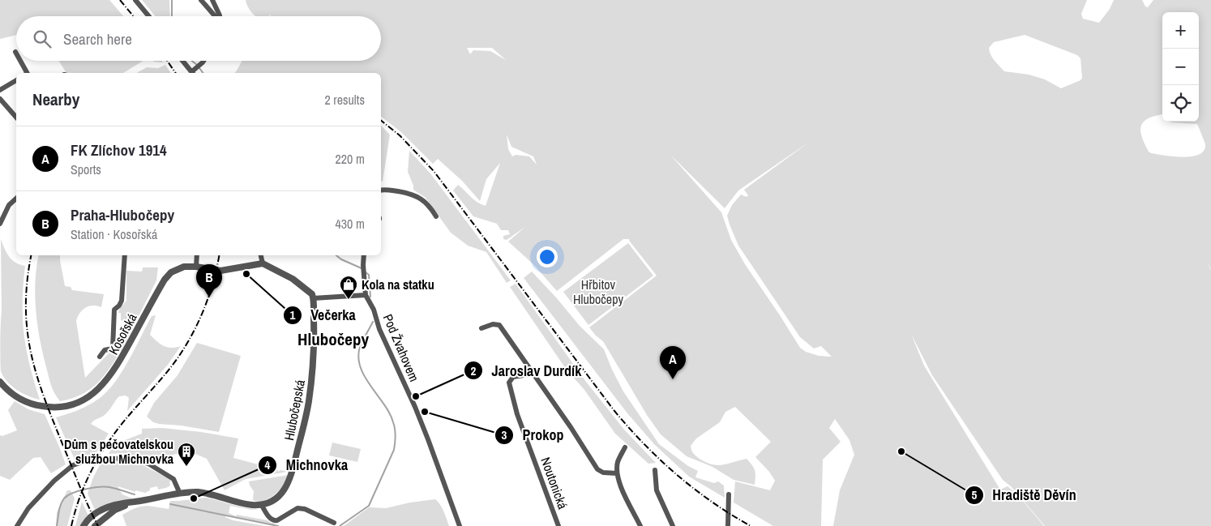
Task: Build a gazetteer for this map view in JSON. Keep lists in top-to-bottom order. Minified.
{"streets":{"street":["Kosořská","Pod Žvahovem","Hlubočepská","Noutonická"]},"districts":["Hlubočepy"],"parks":["Hřbitov Hlubočepy"],"places":{"other":["Večerka","Jaroslav Durdík","Prokop","Hradiště Děvín","Michnovka"],"shop":["Kola na statku"],"building":["Dům s pečovatelskou službou Michnovka"]},"page":{"map_buttons":["+","−"],"search":"Search here","heading":["Nearby","2 results"],"list":[{"mark":"A","name":"FK Zlíchov 1914","note":"Sports","value":"220 m"},{"mark":"B","name":"Praha-Hlubočepy","note":"Station · Kosořská","value":"430 m"}],"pins":["B","A"]}}
